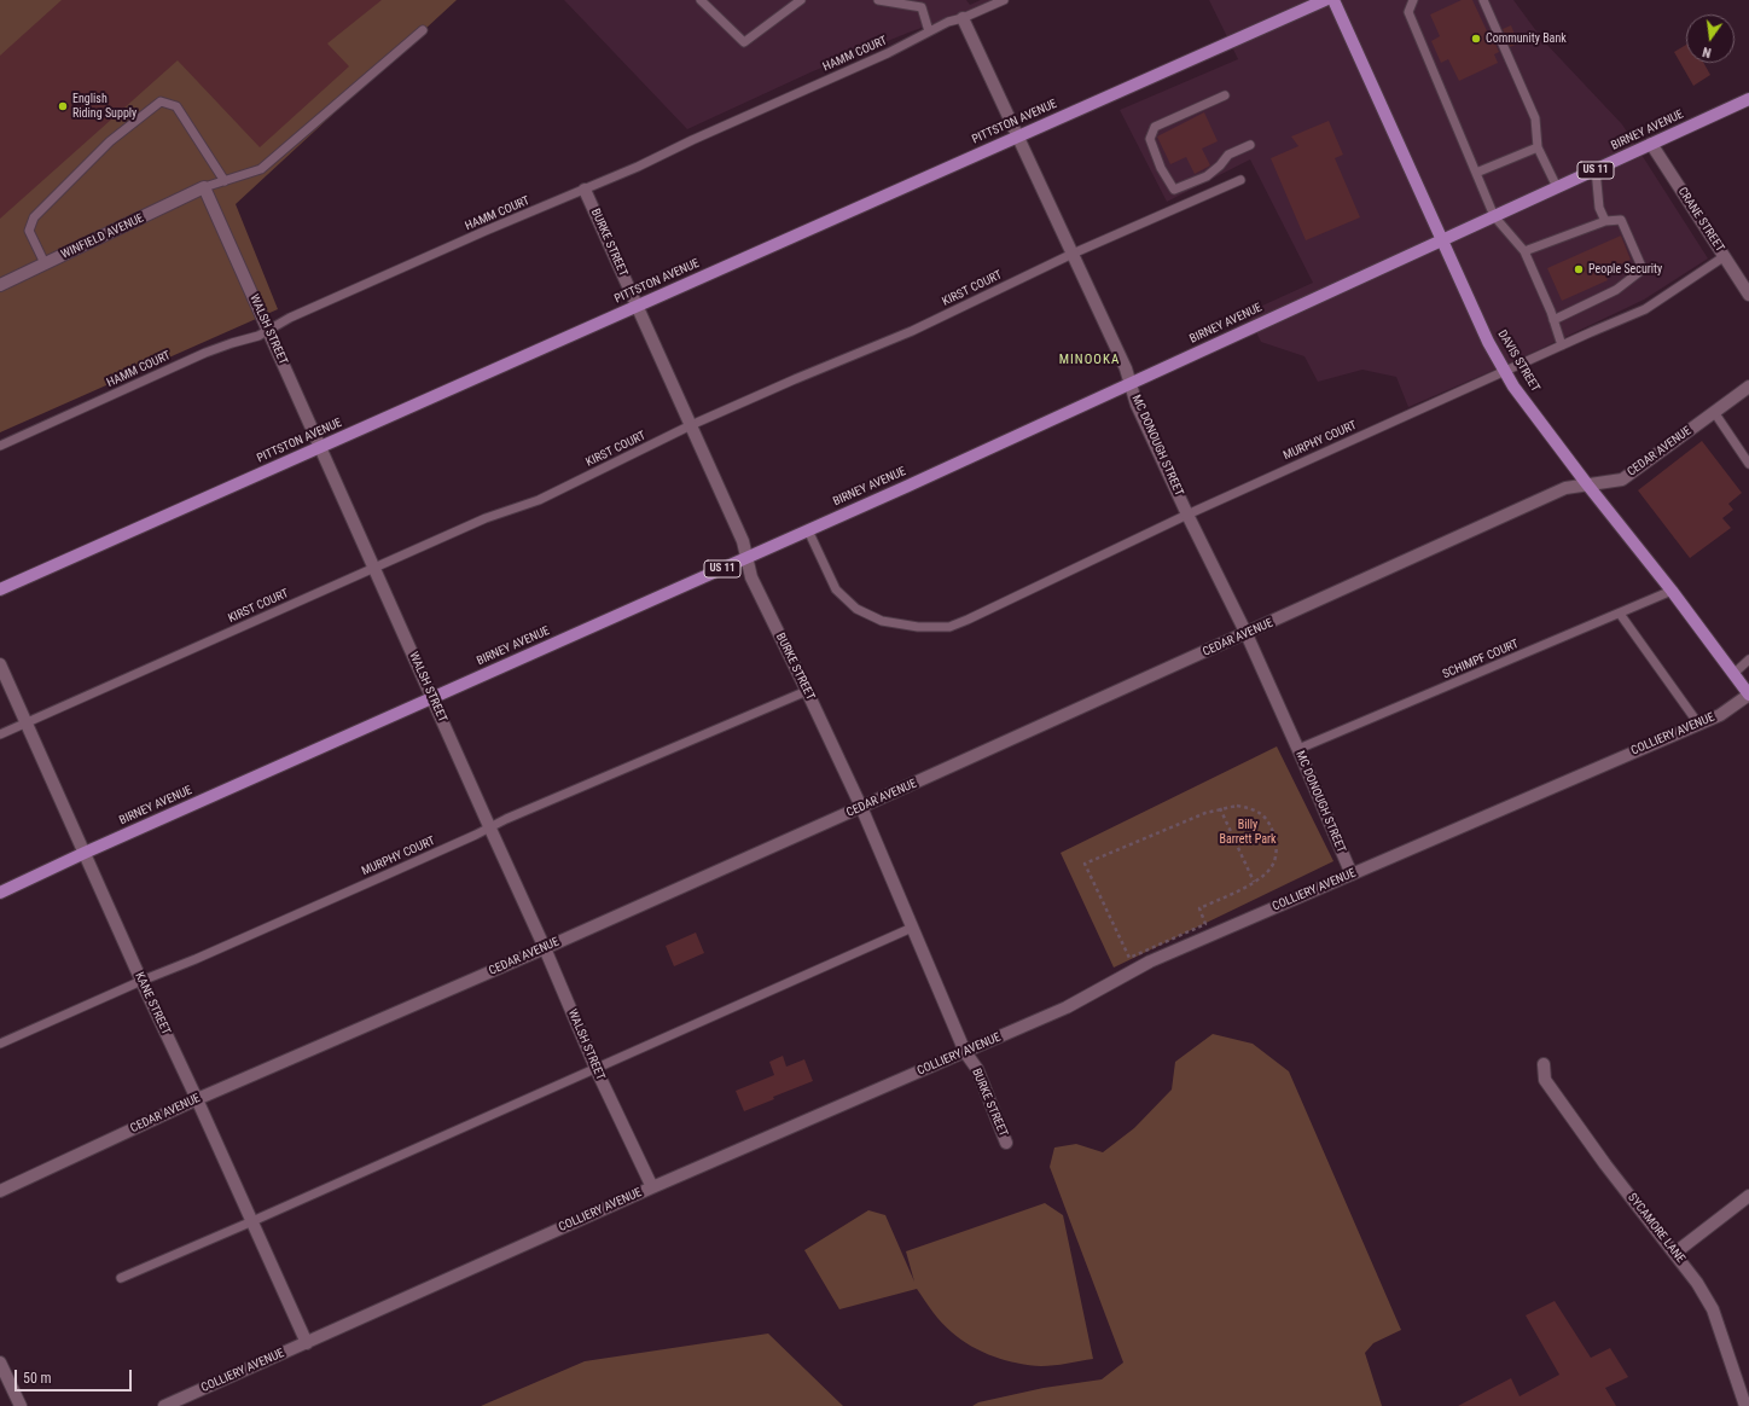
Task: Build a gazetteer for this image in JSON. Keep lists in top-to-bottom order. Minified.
{"streets":{"main road":["PITTSTON AVENUE","BIRNEY AVENUE","US 11","DAVIS STREET"],"street":["CRANE STREET","WINFIELD AVENUE","BURKE STREET","WALSH STREET","MC DONOUGH STREET","CEDAR AVENUE","COLLIERY AVENUE","KANE STREET","SYCAMORE LANE"],"lane":["HAMM COURT","KIRST COURT","MURPHY COURT","SCHIMPF COURT"]},"crossings":[["HAMM COURT","BURKE STREET"],["HAMM COURT","WALSH STREET"],["HAMM COURT","MC DONOUGH STREET"],["PITTSTON AVENUE","BURKE STREET"],["PITTSTON AVENUE","WALSH STREET"],["PITTSTON AVENUE","MC DONOUGH STREET"],["BIRNEY AVENUE","CRANE STREET"],["BIRNEY AVENUE","BURKE STREET"],["BIRNEY AVENUE","WALSH STREET"],["BIRNEY AVENUE","DAVIS STREET"],["BIRNEY AVENUE","MURPHY COURT"],["BIRNEY AVENUE","MC DONOUGH STREET"],["BIRNEY AVENUE","KANE STREET"],["CRANE STREET","MURPHY COURT"],["WINFIELD AVENUE","WALSH STREET"],["BURKE STREET","KIRST COURT"],["BURKE STREET","MURPHY COURT"],["BURKE STREET","CEDAR AVENUE"],["BURKE STREET","COLLIERY AVENUE"],["KIRST COURT","WALSH STREET"],["KIRST COURT","MC DONOUGH STREET"],["KIRST COURT","KANE STREET"],["WALSH STREET","MURPHY COURT"],["WALSH STREET","CEDAR AVENUE"],["WALSH STREET","COLLIERY AVENUE"],["DAVIS STREET","MURPHY COURT"],["DAVIS STREET","CEDAR AVENUE"],["DAVIS STREET","SCHIMPF COURT"],["DAVIS STREET","COLLIERY AVENUE"],["MURPHY COURT","MC DONOUGH STREET"],["MURPHY COURT","KANE STREET"],["MC DONOUGH STREET","CEDAR AVENUE"],["MC DONOUGH STREET","SCHIMPF COURT"],["MC DONOUGH STREET","COLLIERY AVENUE"],["CEDAR AVENUE","KANE STREET"],["COLLIERY AVENUE","KANE STREET"]],"districts":["MINOOKA"],"parks":["Billy Barrett Park"],"places":["Community Bank","English Riding Supply","People Security"],"scale_bar":"50 m","north":"bottom"}
